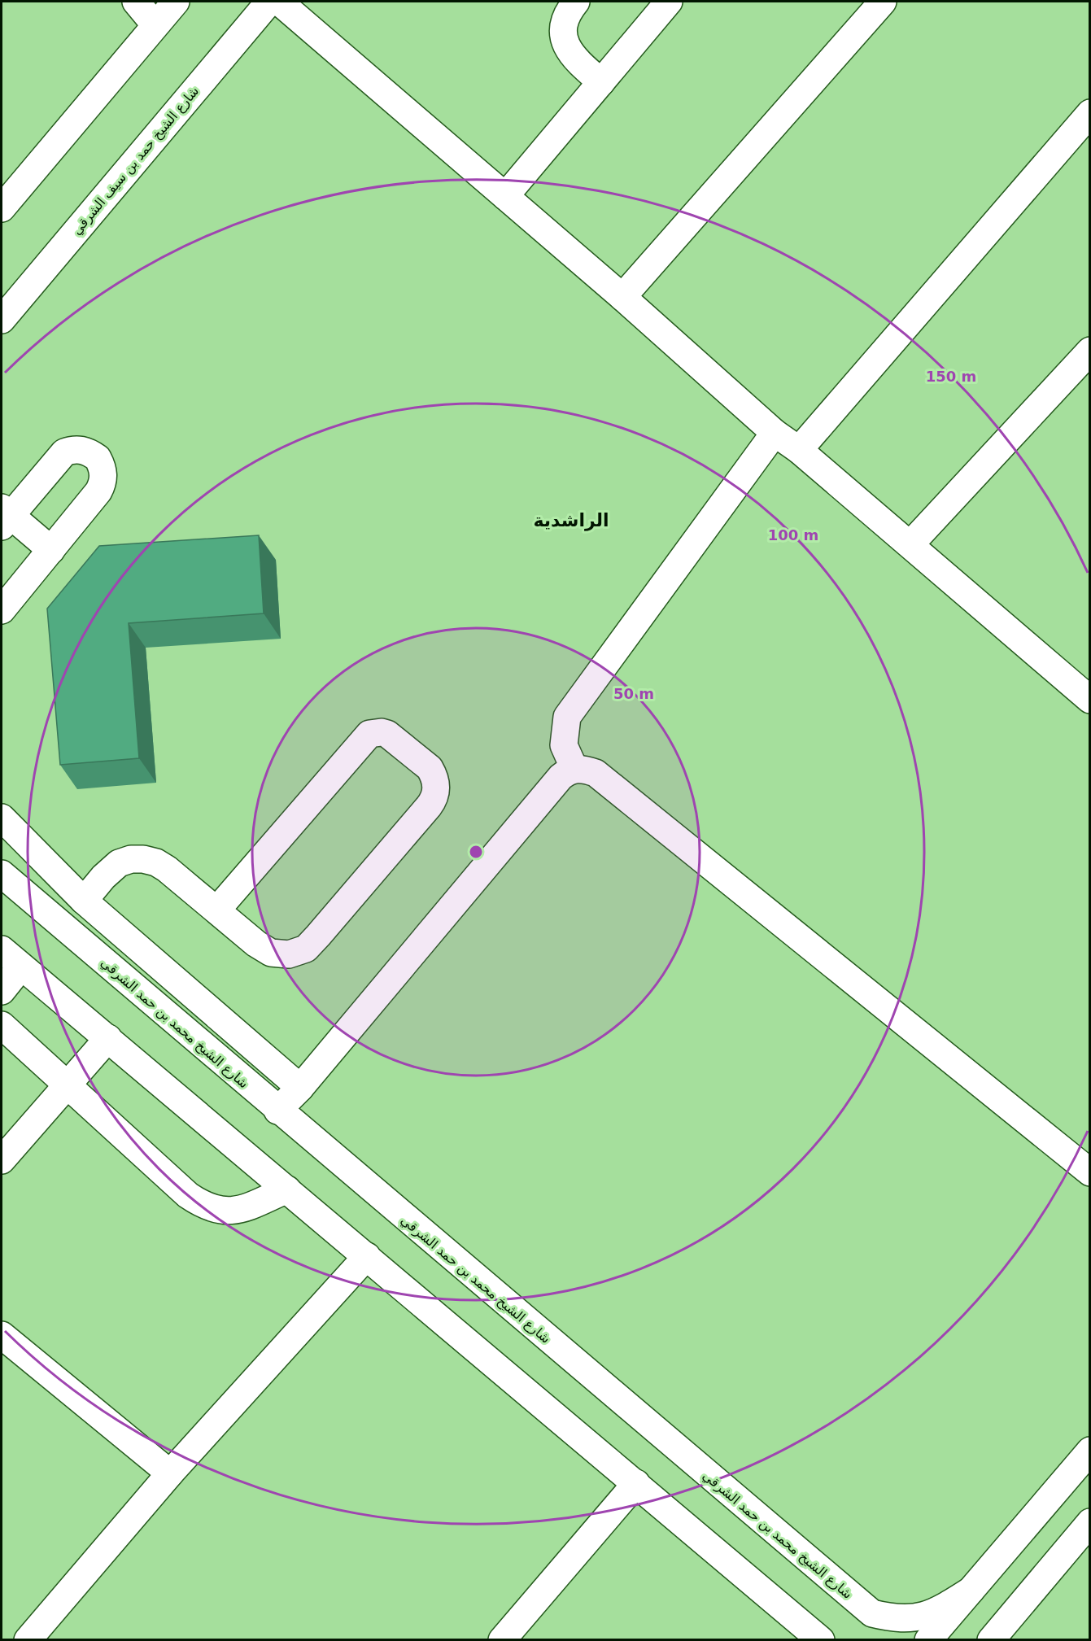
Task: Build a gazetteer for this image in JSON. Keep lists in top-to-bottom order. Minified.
{"streets":{"street":["شارع الشيخ حمد بن سيف الشرقي","شارع الشيخ محمد بن حمد الشرقي"]},"districts":["الراشدية"],"rings":["150 m","100 m","50 m"]}
